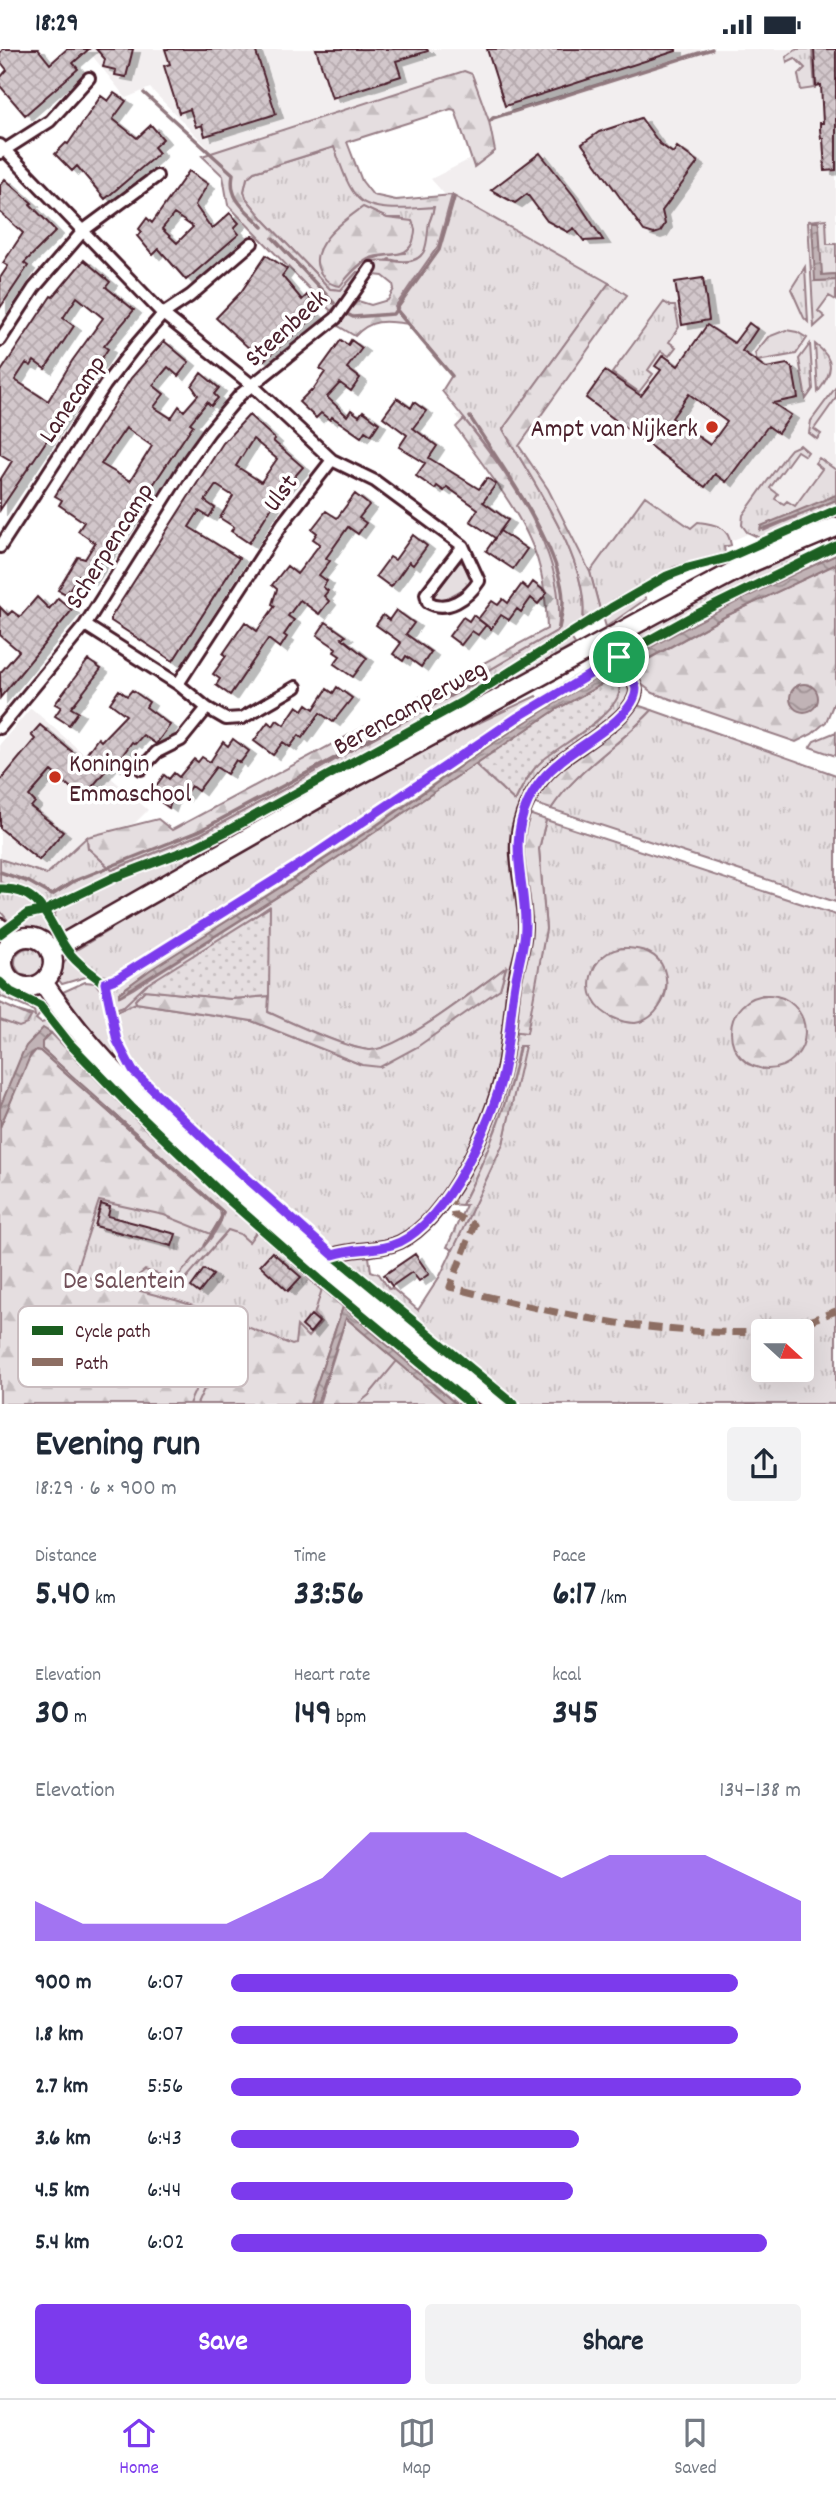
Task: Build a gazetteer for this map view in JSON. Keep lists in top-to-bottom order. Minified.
{"streets":{"main road":["Berencamperweg"],"street":["Steenbeek","Lanecamp","Ulst","Scherpencamp"]},"crossings":[["Steenbeek","Lanecamp"],["Steenbeek","Ulst"],["Steenbeek","Scherpencamp"]],"parks":["De Salentein"],"places":["Ampt van Nijkerk","Koningin Emmaschool"],"legend":["Cycle path","Path"],"north":"right","page":{"status":"18:29","heading":["Evening run","18:29 · 6 × 900 m"],"stats":[["Distance","5.40 km"],["Time","33:56"],["Pace","6:17 /km"],["Elevation","30 m"],["Heart rate","149 bpm"],["kcal","345"]],"chart":["Elevation","134–138 m"],"list":[{"name":"900 m","note":"6:07"},{"name":"1.8 km","note":"6:07"},{"name":"2.7 km","note":"5:56"},{"name":"3.6 km","note":"6:43"},{"name":"4.5 km","note":"6:44"},{"name":"5.4 km","note":"6:02"}],"buttons":["Save","Share"],"tabs":["Home","Map","Saved"]}}
